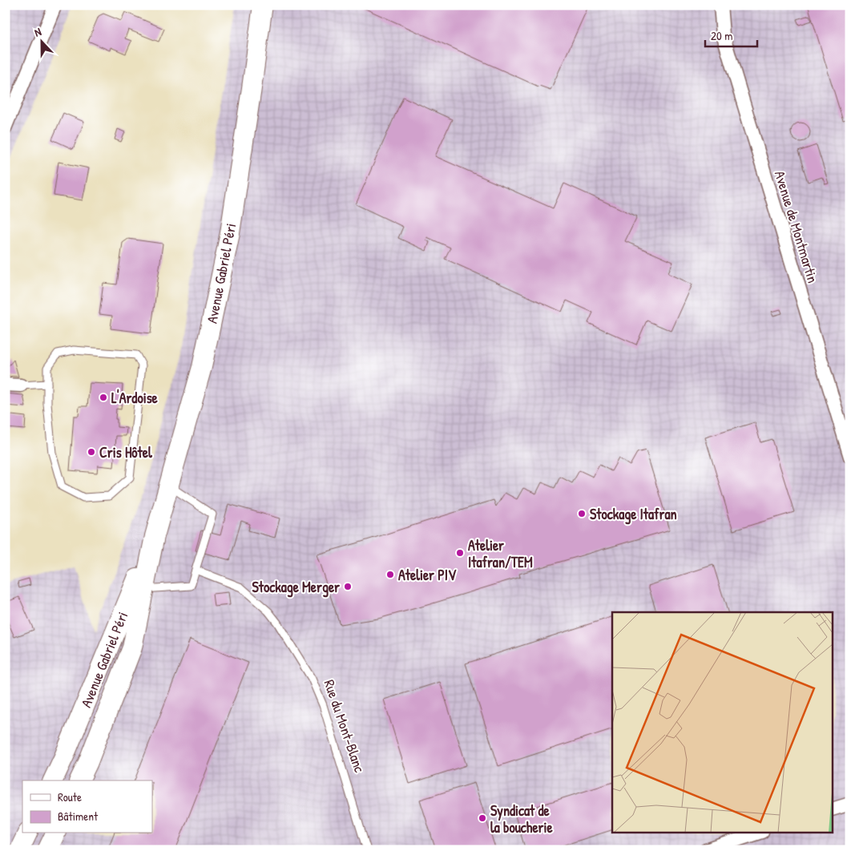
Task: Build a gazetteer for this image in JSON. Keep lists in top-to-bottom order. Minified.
{"streets":{"main road":["Avenue Gabriel Péri"],"street":["Avenue de Montmartin"],"lane":["Rue du Mont-Blanc"]},"places":["L'Ardoise","Cris Hôtel","Stockage Itafran","Atelier Itafran/TEM","Atelier PIV","Stockage Merger","Syndicat de la boucherie"],"legend":["Route","Bâtiment"],"scale_bar":"20 m","north":"top"}
